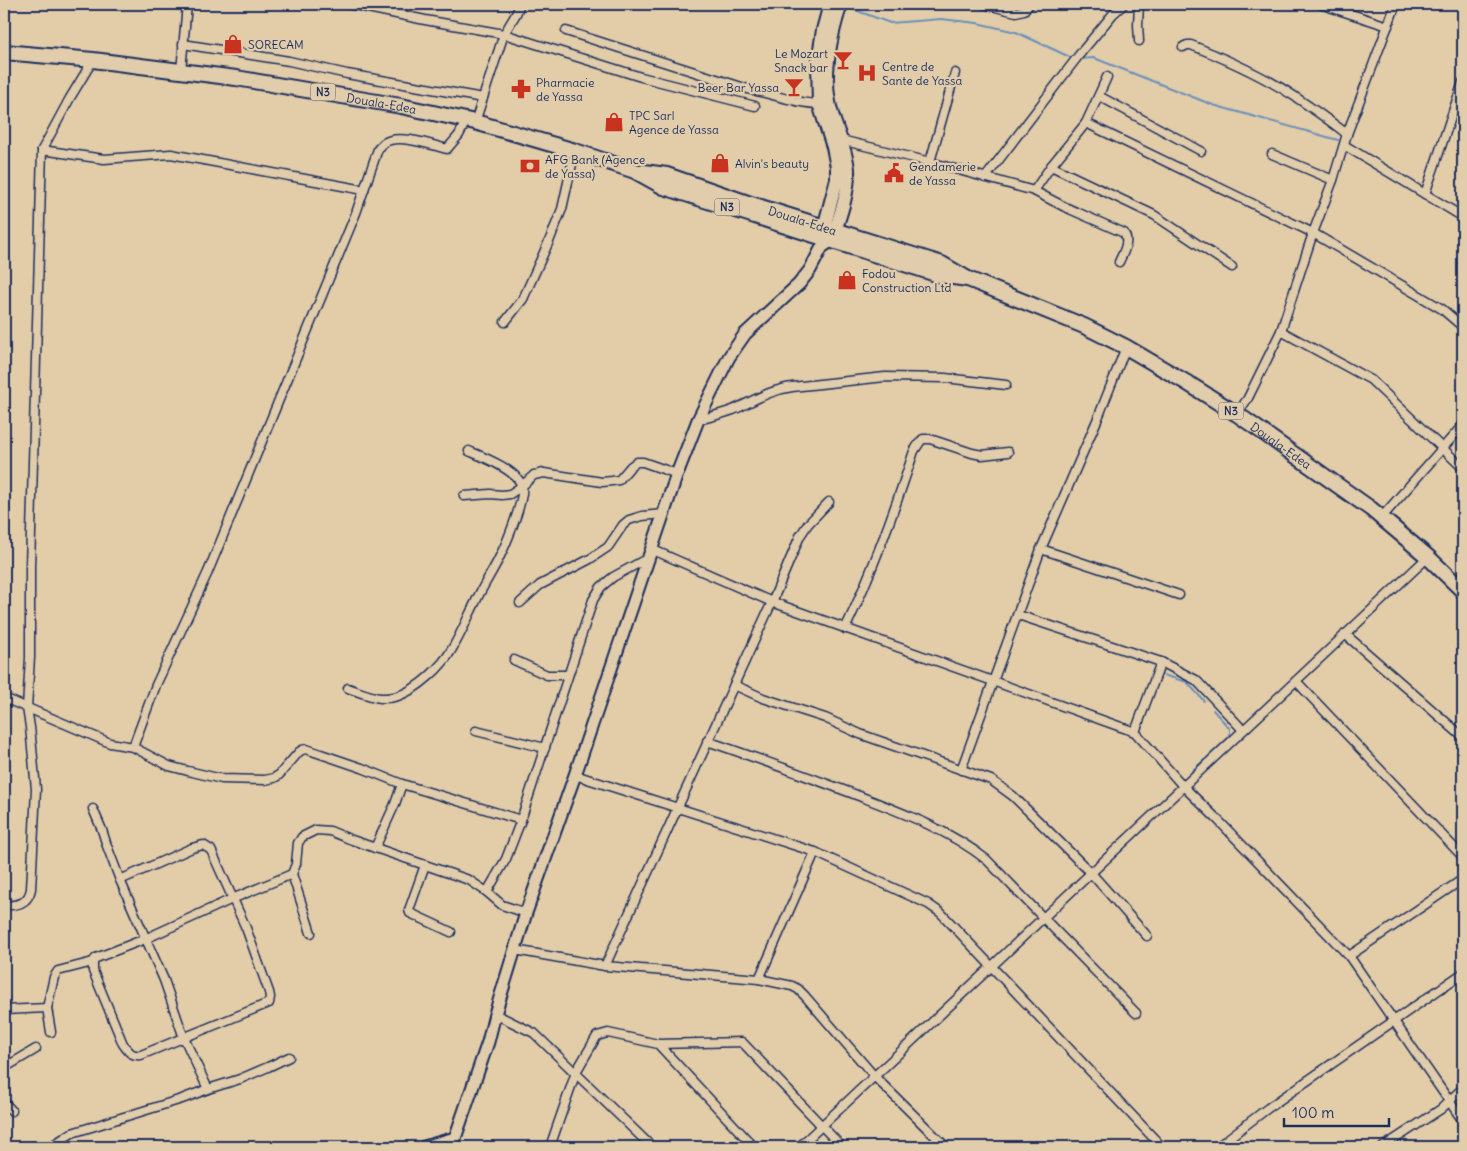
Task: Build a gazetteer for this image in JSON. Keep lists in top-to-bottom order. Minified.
{"streets":{"highway":["N3","Douala-Edea"]},"places":{"shop":["SORECAM","TPC Sarl Agence de Yassa","Alvin's beauty","Fodou Construction Ltd"],"bar":["Le Mozart Snack bar","Beer Bar Yassa"],"hospital":["Centre de Sante de Yassa"],"pharmacy":["Pharmacie de Yassa"],"bank":["AFG Bank (Agence de Yassa)"],"public building":["Gendamerie de Yassa"]},"scale_bar":"100 m"}
